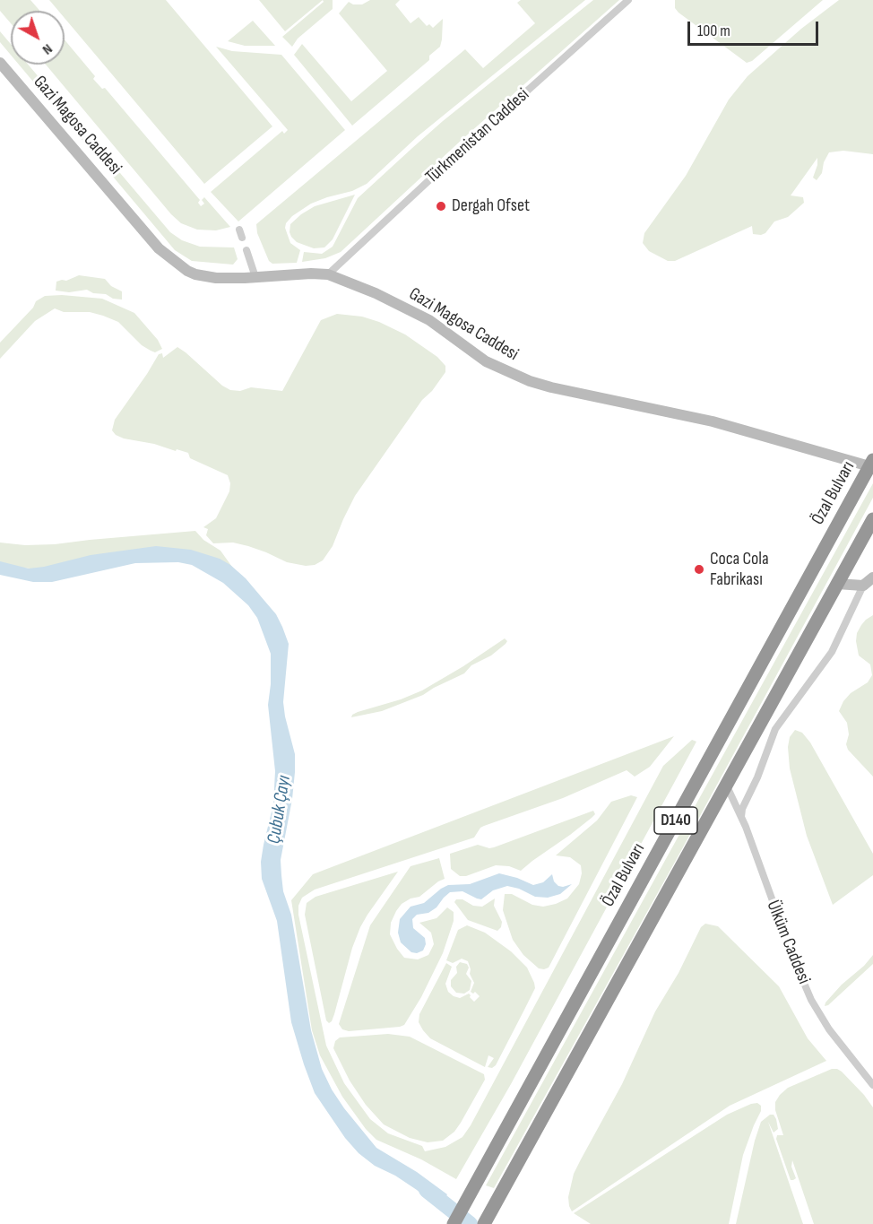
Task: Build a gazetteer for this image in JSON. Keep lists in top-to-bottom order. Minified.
{"streets":{"highway":["Özal Bulvarı","D140"],"street":["Gazi Magosa Caddesi","Türkmenistan Caddesi","Ülküm Caddesi"]},"crossings":[["Gazi Magosa Caddesi","Türkmenistan Caddesi"],["Gazi Magosa Caddesi","Özal Bulvarı"],["D140","Ülküm Caddesi"]],"water":["Çubuk Çayı"],"places":["Dergah Ofset","Coca Cola Fabrikası"],"scale_bar":"100 m","north":"bottom right"}
